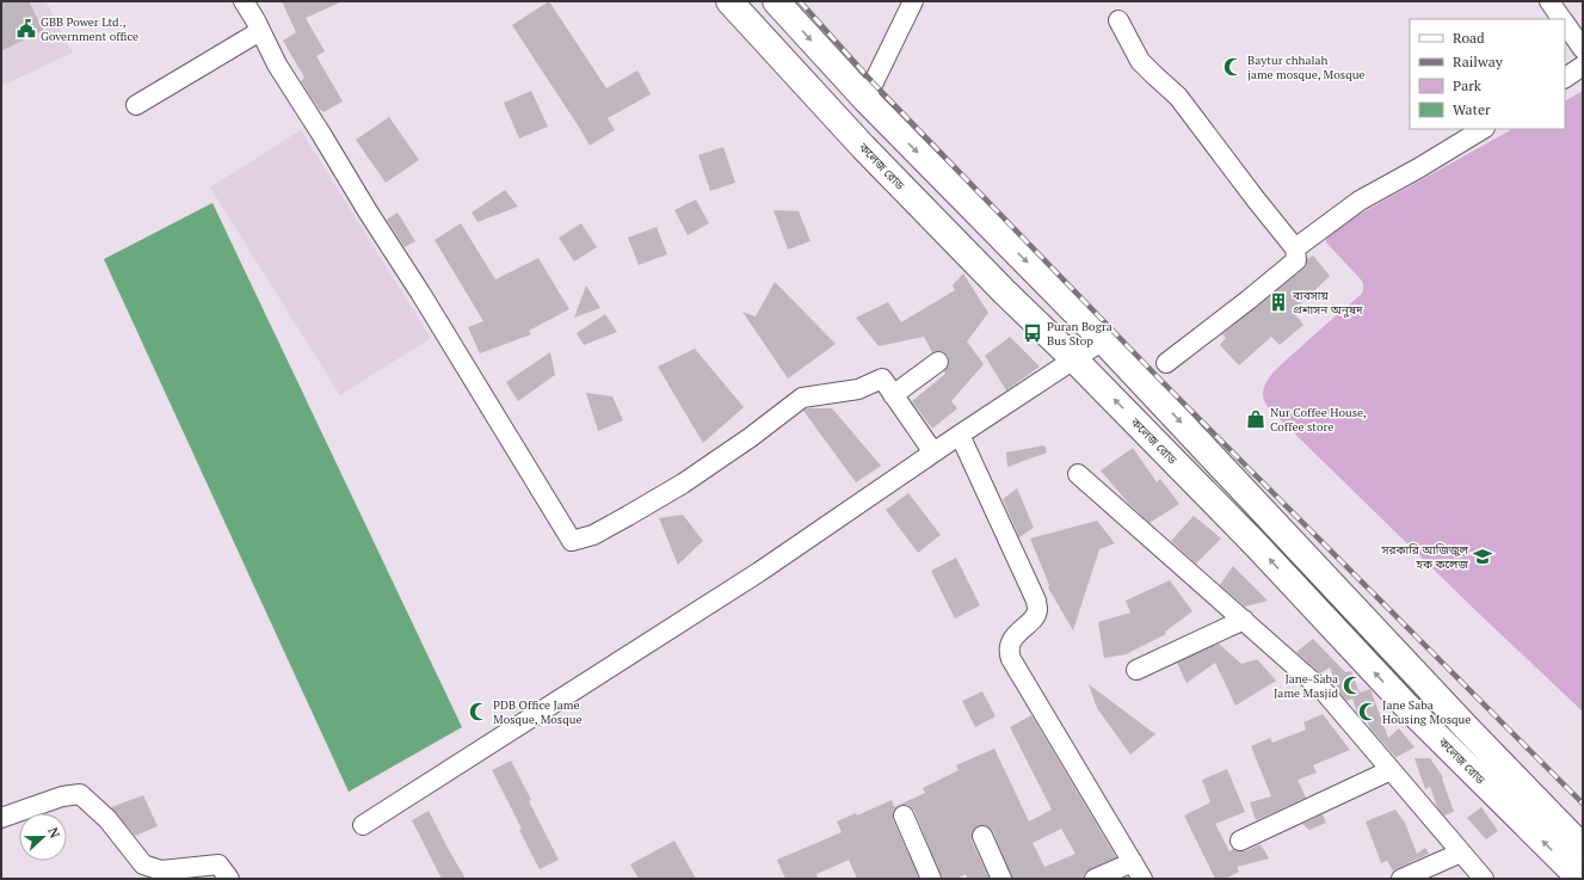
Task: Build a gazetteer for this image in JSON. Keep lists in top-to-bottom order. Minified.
{"streets":{"highway":["কলেজ রোড"]},"places":{"public building":["GBB Power Ltd., Government office"],"mosque":["Baytur chhalah jame mosque, Mosque","Jane-Saba Jame Masjid","PDB Office Jame Mosque, Mosque","Jane Saba Housing Mosque"],"building":["ব্যবসায় প্রশাসন অনুষদ"],"bus stop":["Puran Bogra Bus Stop"],"shop":["Nur Coffee House, Coffee store"],"school or university":["সরকারি আজিজুল হক কলেজ"]},"legend":["Road","Railway","Park","Water"],"north":"right"}
